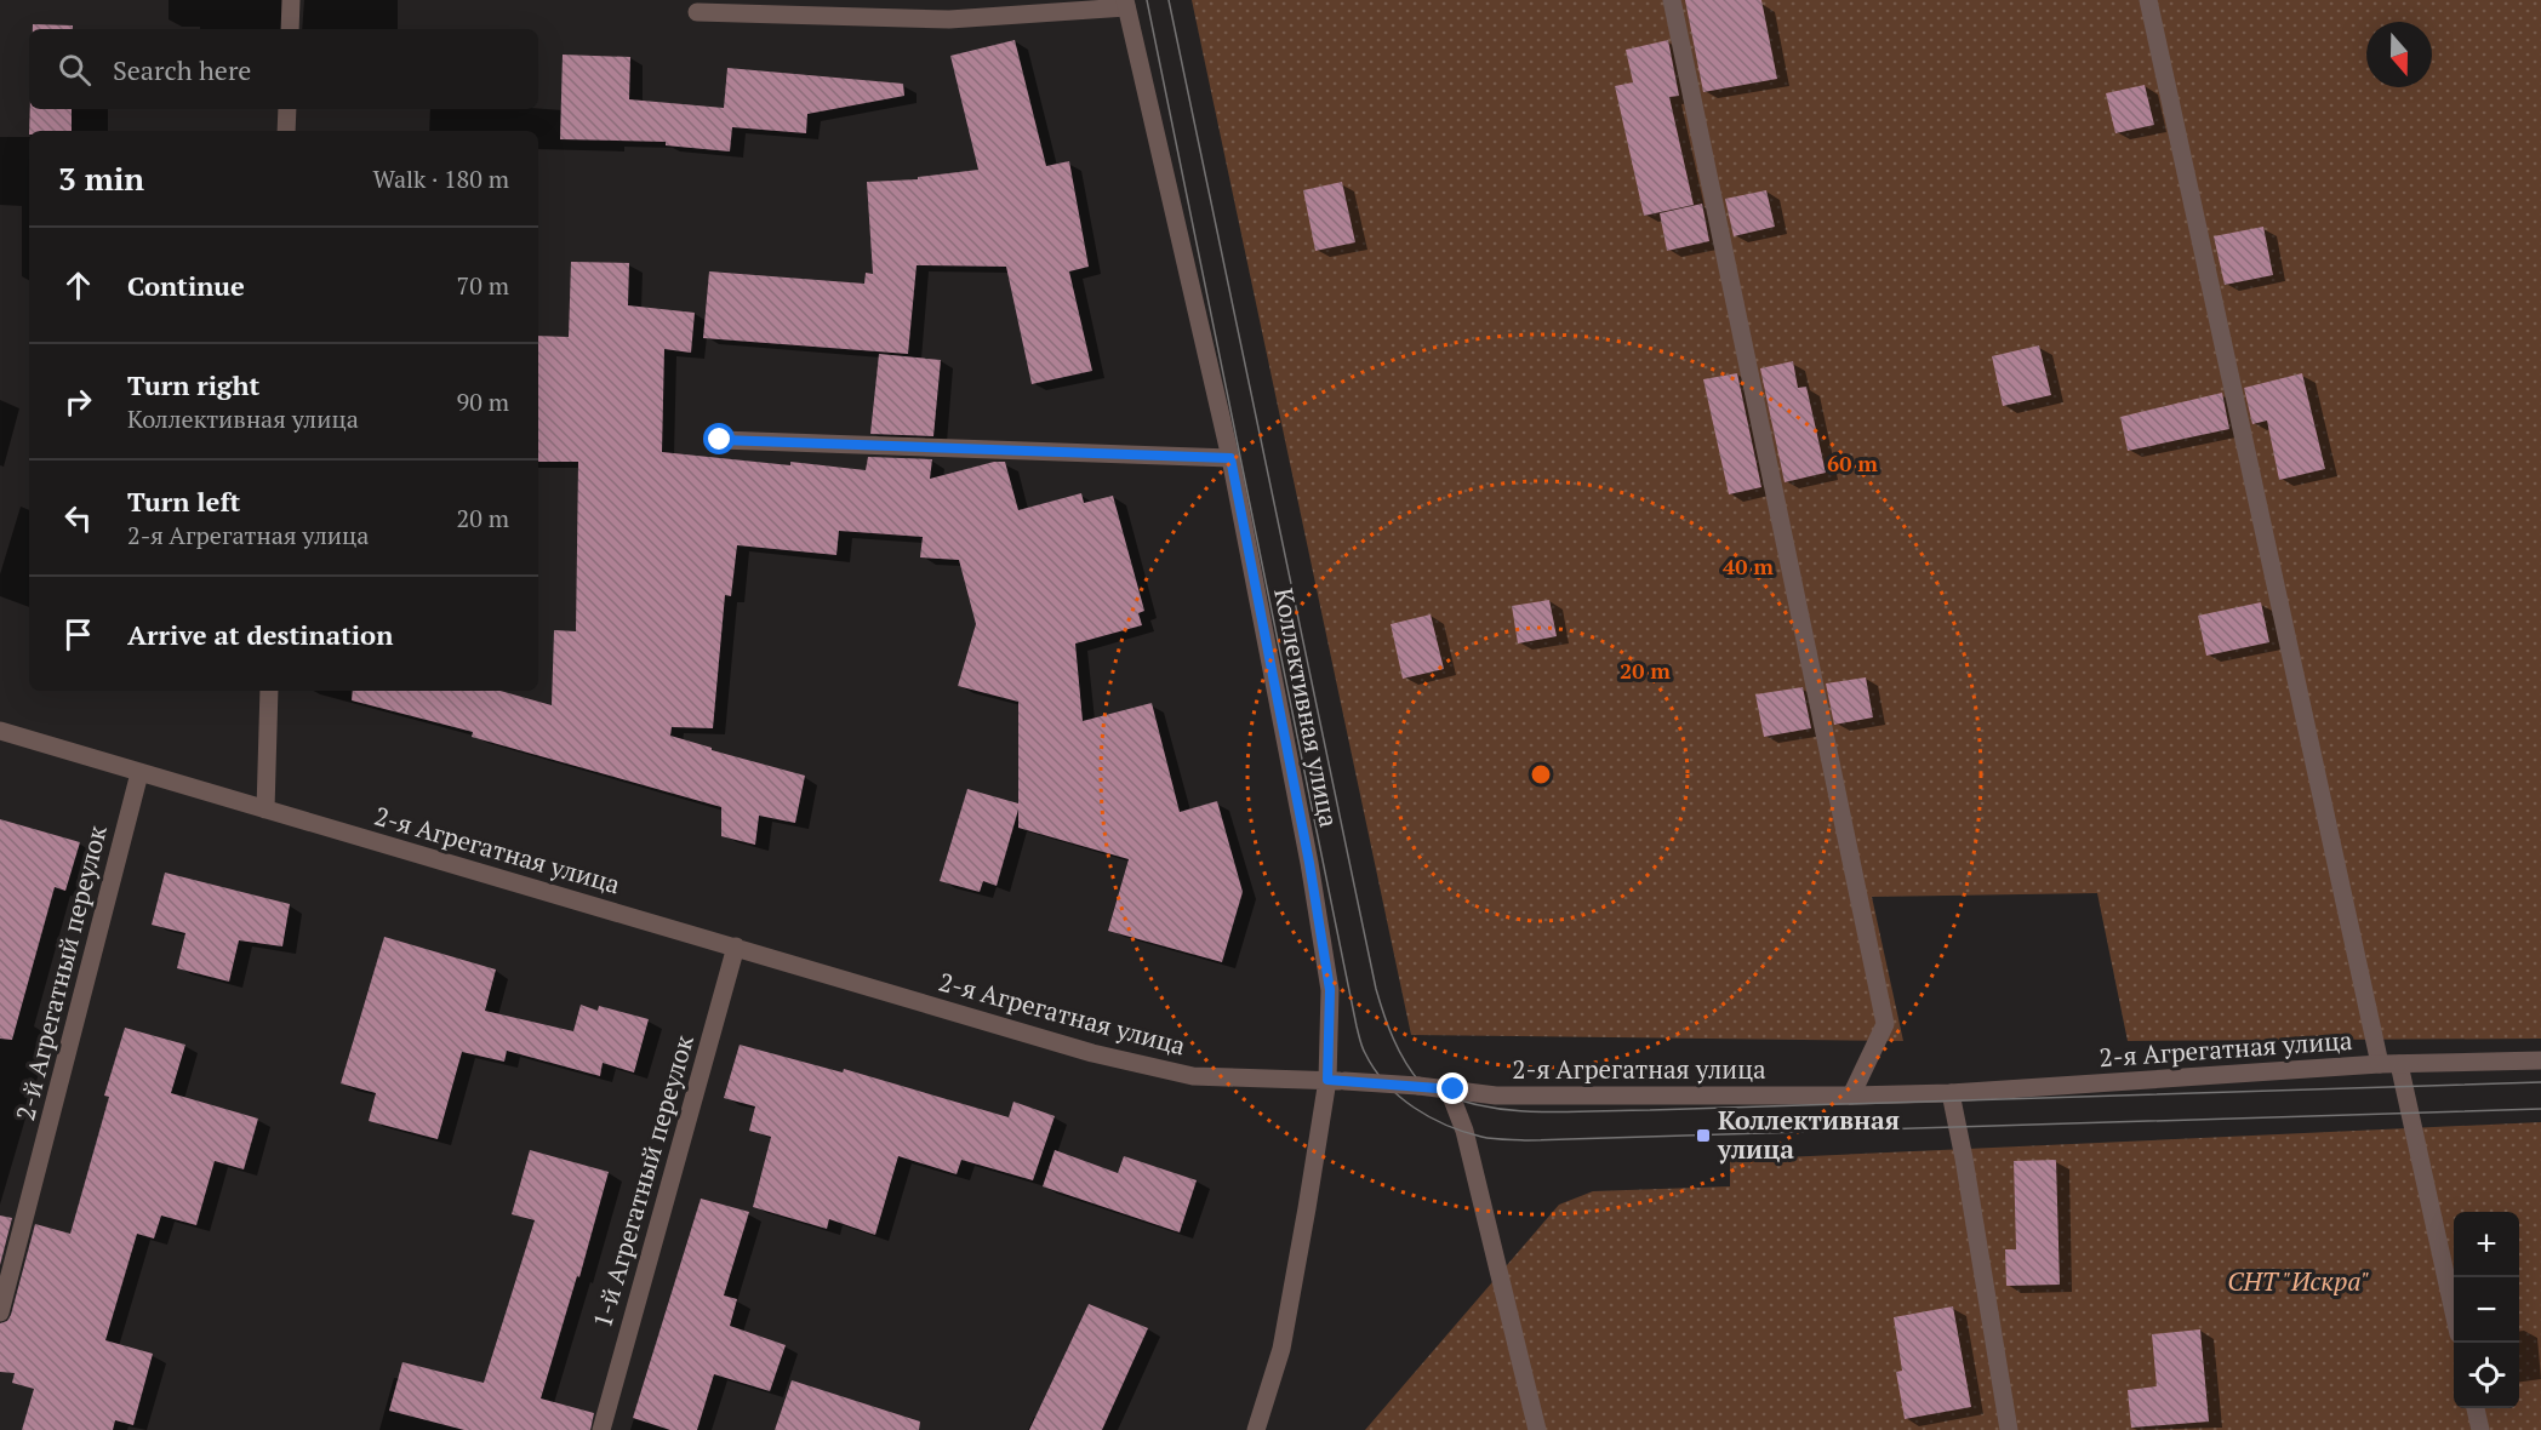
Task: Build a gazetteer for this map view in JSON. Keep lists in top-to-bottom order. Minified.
{"streets":{"street":["Коллективная улица","2-я Агрегатная улица","2-й Агрегатный переулок","1-й Агрегатный переулок"]},"crossings":[["Коллективная улица","2-я Агрегатная улица"],["2-я Агрегатная улица","2-й Агрегатный переулок"],["2-я Агрегатная улица","1-й Агрегатный переулок"]],"parks":["СНТ \"Искра\""],"places":{"transit":["Коллективная улица"]},"north":"bottom","page":{"search":"Search here","heading":["3 min","Walk · 180 m"],"list":[["Continue","70 m"],["Turn right","Коллективная улица","90 m"],["Turn left","2-я Агрегатная улица","20 m"],"Arrive at destination"],"map_buttons":["+","−"]},"rings":["60 m","40 m","20 m"]}
